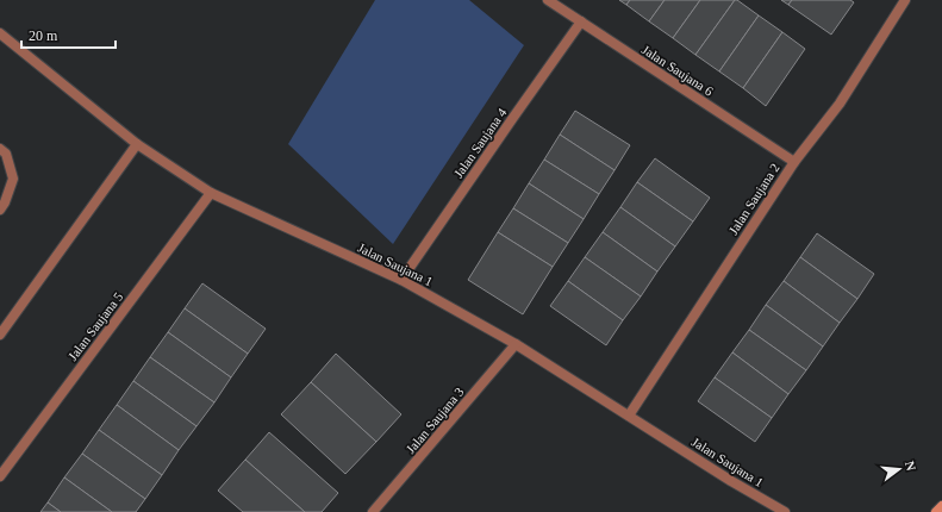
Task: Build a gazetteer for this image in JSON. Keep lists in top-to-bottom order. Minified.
{"streets":{"street":["Jalan Saujana 6","Jalan Saujana 4","Jalan Saujana 2","Jalan Saujana 1","Jalan Saujana 5","Jalan Saujana 3"]},"crossings":[["Jalan Saujana 6","Jalan Saujana 4"],["Jalan Saujana 6","Jalan Saujana 2"],["Jalan Saujana 4","Jalan Saujana 1"],["Jalan Saujana 2","Jalan Saujana 1"],["Jalan Saujana 1","Jalan Saujana 5"],["Jalan Saujana 1","Jalan Saujana 3"]],"scale_bar":"20 m","north":"right"}
